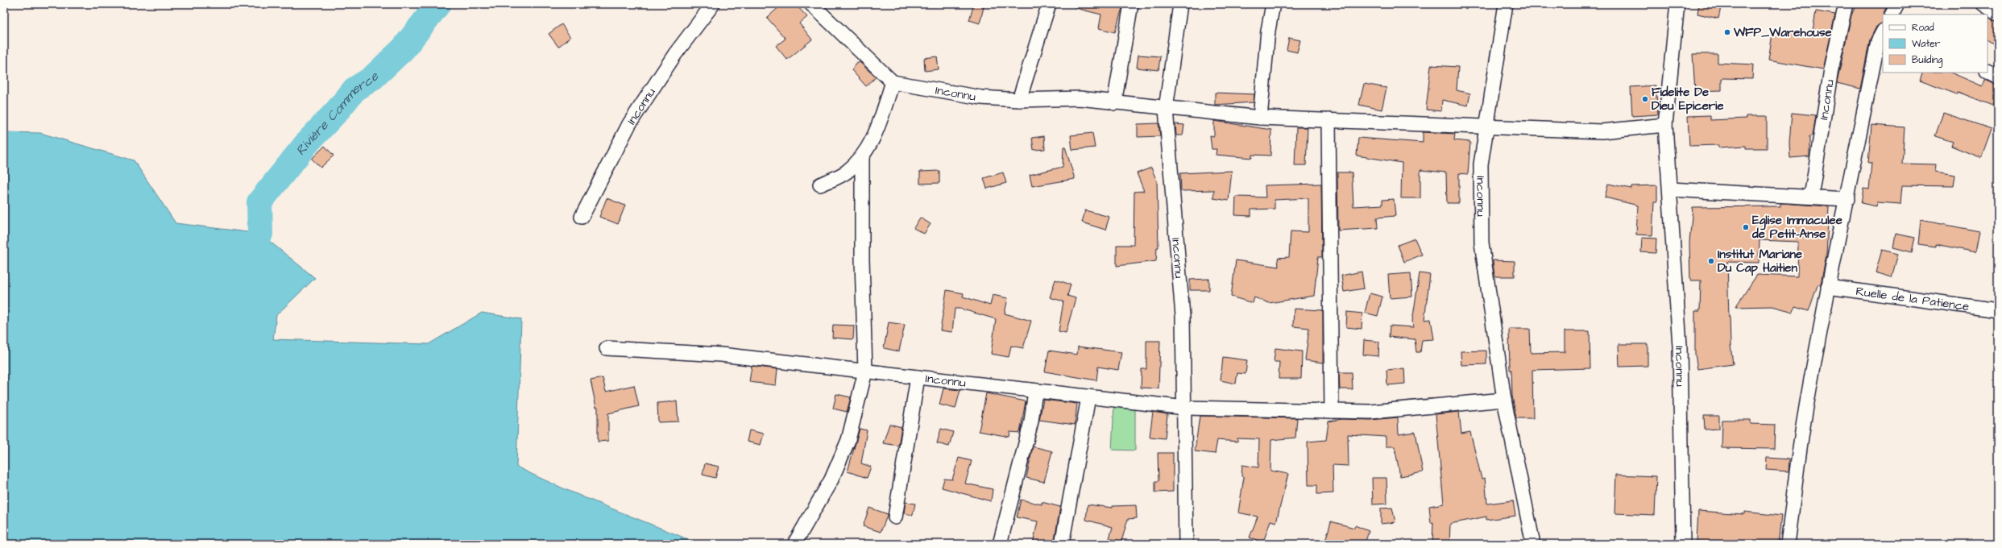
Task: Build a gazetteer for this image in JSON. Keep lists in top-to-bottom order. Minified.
{"streets":{"street":["Inconnu","Ruelle de la Patience"]},"water":["Rivière Commerce"],"places":["WFP_Warehouse","Fidelite De Dieu Epicerie","Eglise Immaculee de Petit-Anse","Institut Mariane Du Cap Haitien"],"legend":["Road","Water","Building"]}
